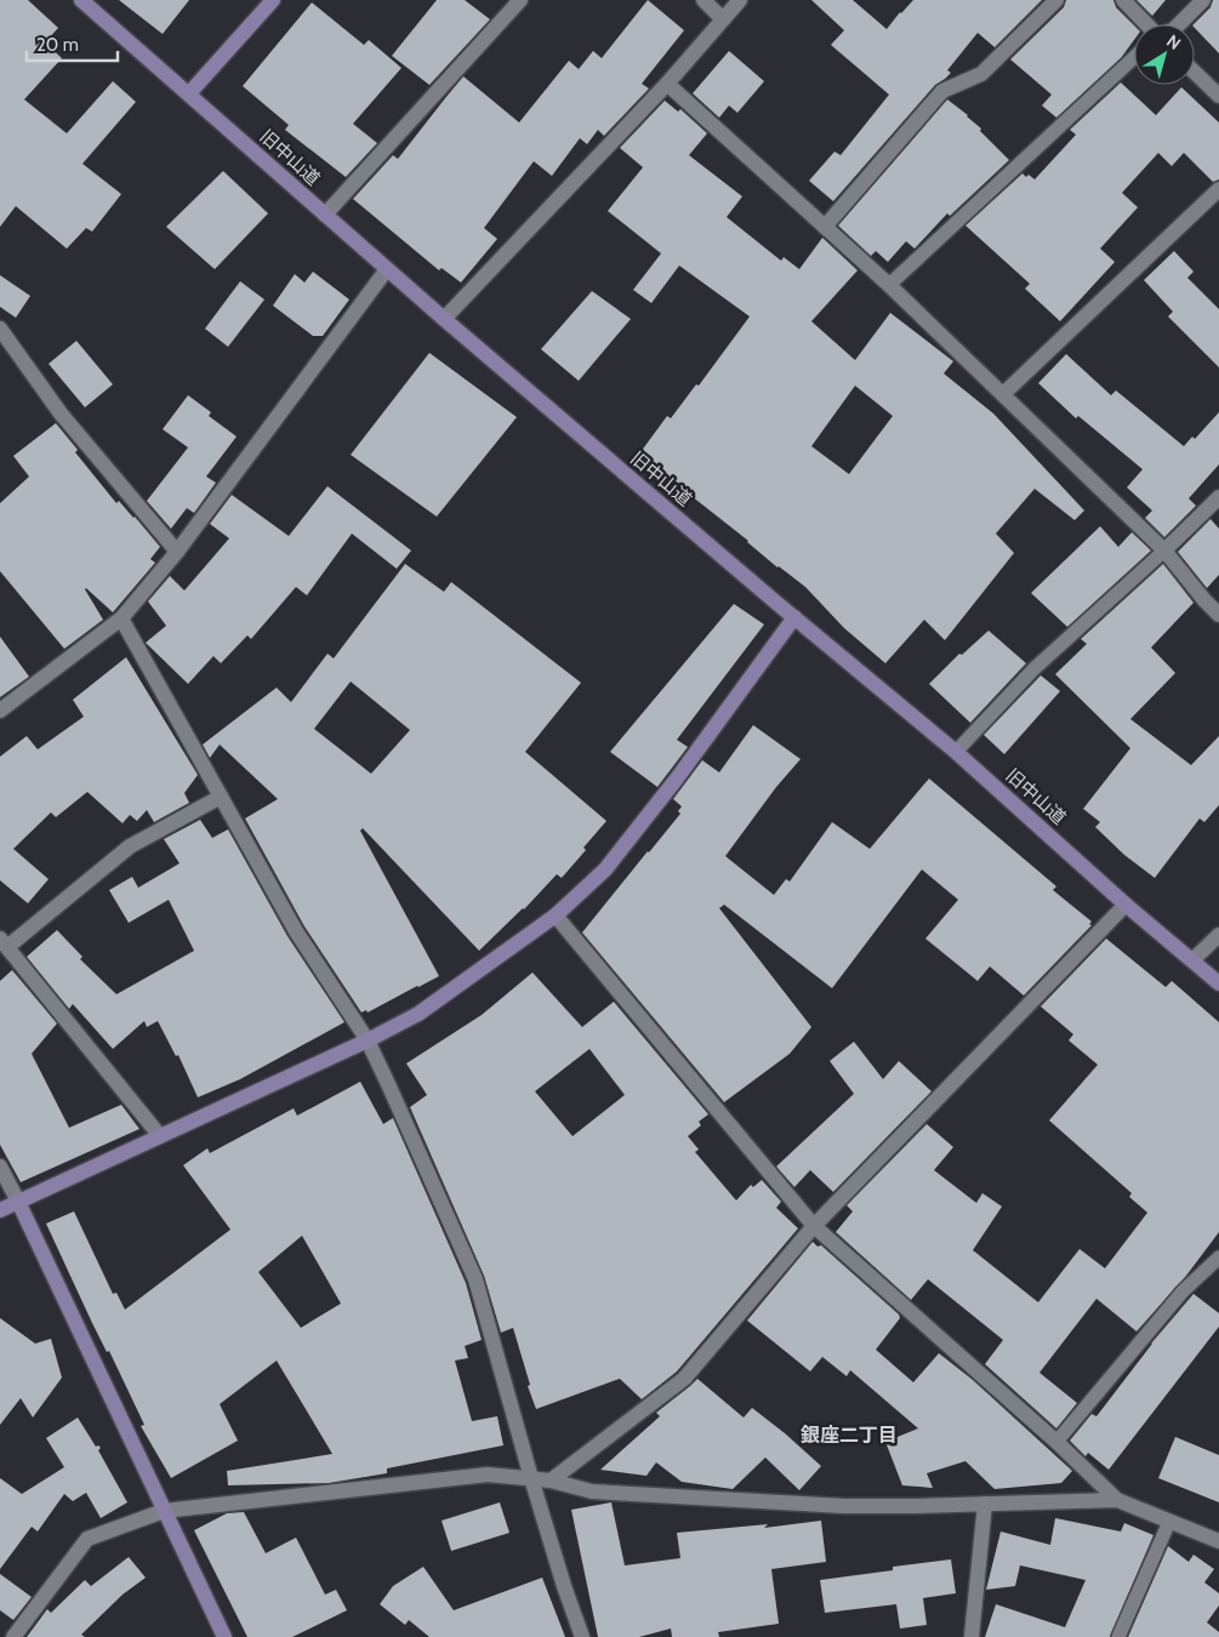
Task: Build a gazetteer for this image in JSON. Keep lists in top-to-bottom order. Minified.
{"streets":{"street":["旧中山道"]},"districts":["銀座二丁目"],"scale_bar":"20 m","north":"top right"}
